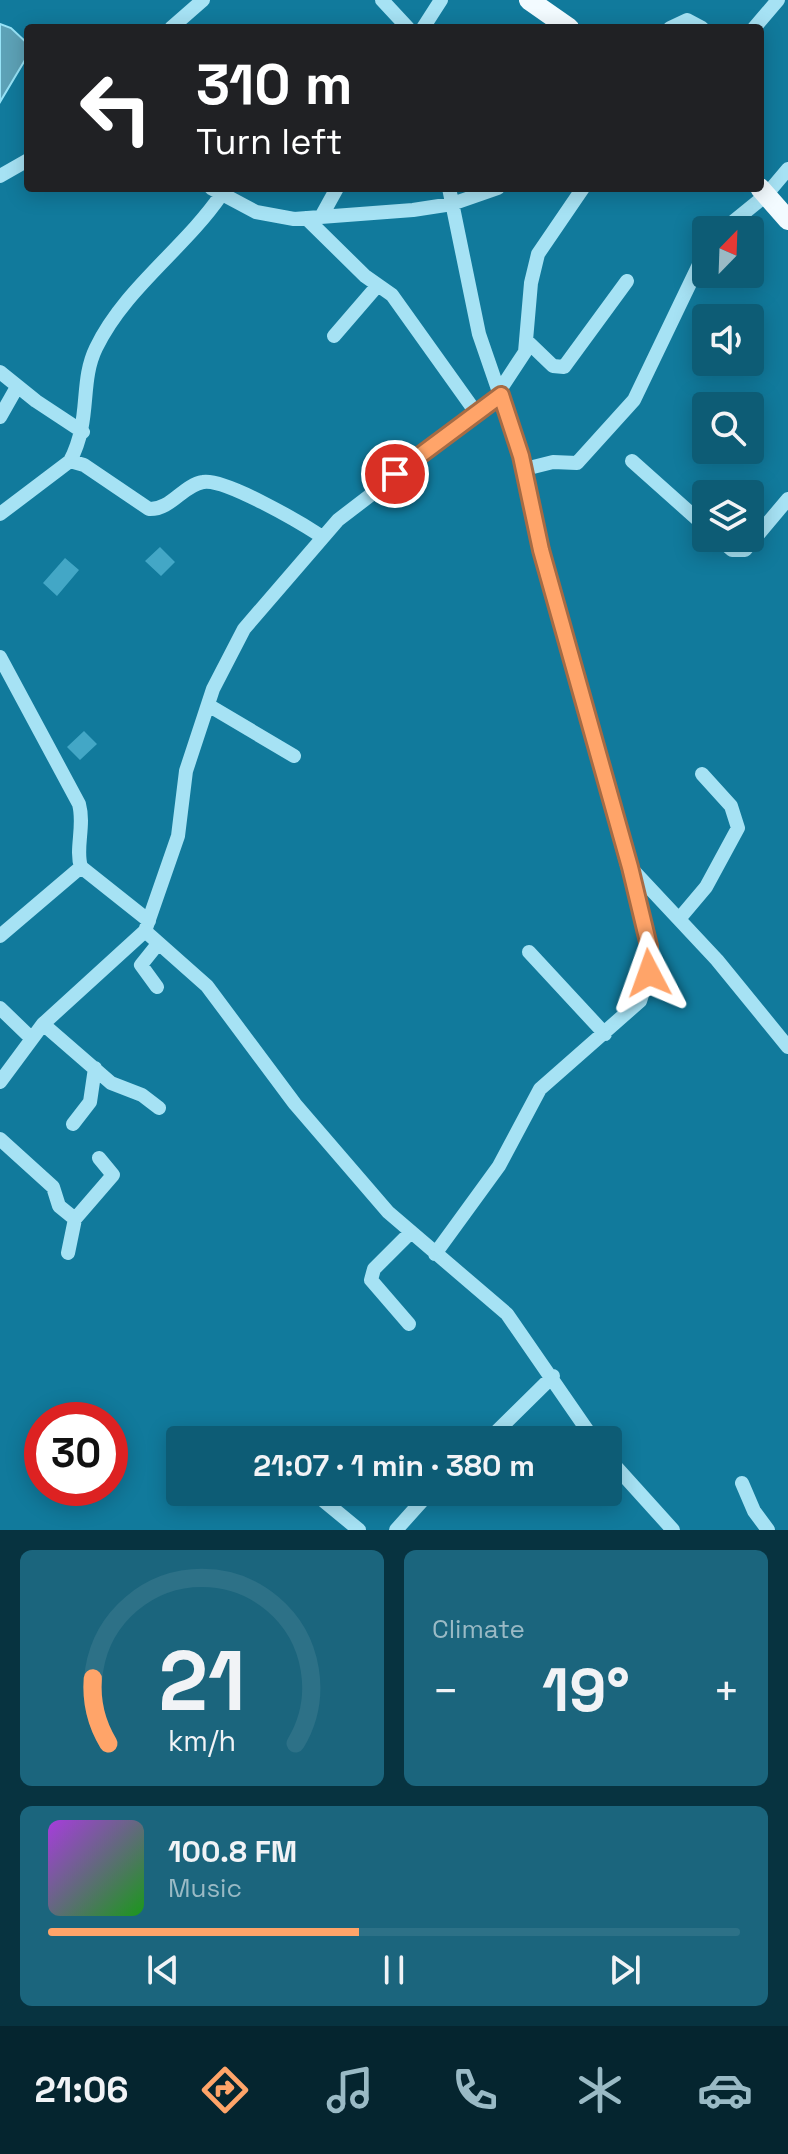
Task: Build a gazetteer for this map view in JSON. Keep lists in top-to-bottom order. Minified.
{"north":"top right","page":{"turn":["310 m","Turn left"],"limit":"30","trip":"21:07 · 1 min · 380 m","tile":"Climate","heat":["−","19°","+"],"song":["100.8 FM","Music"],"tabs":"21:06","gauge":["21","km/h"]}}
